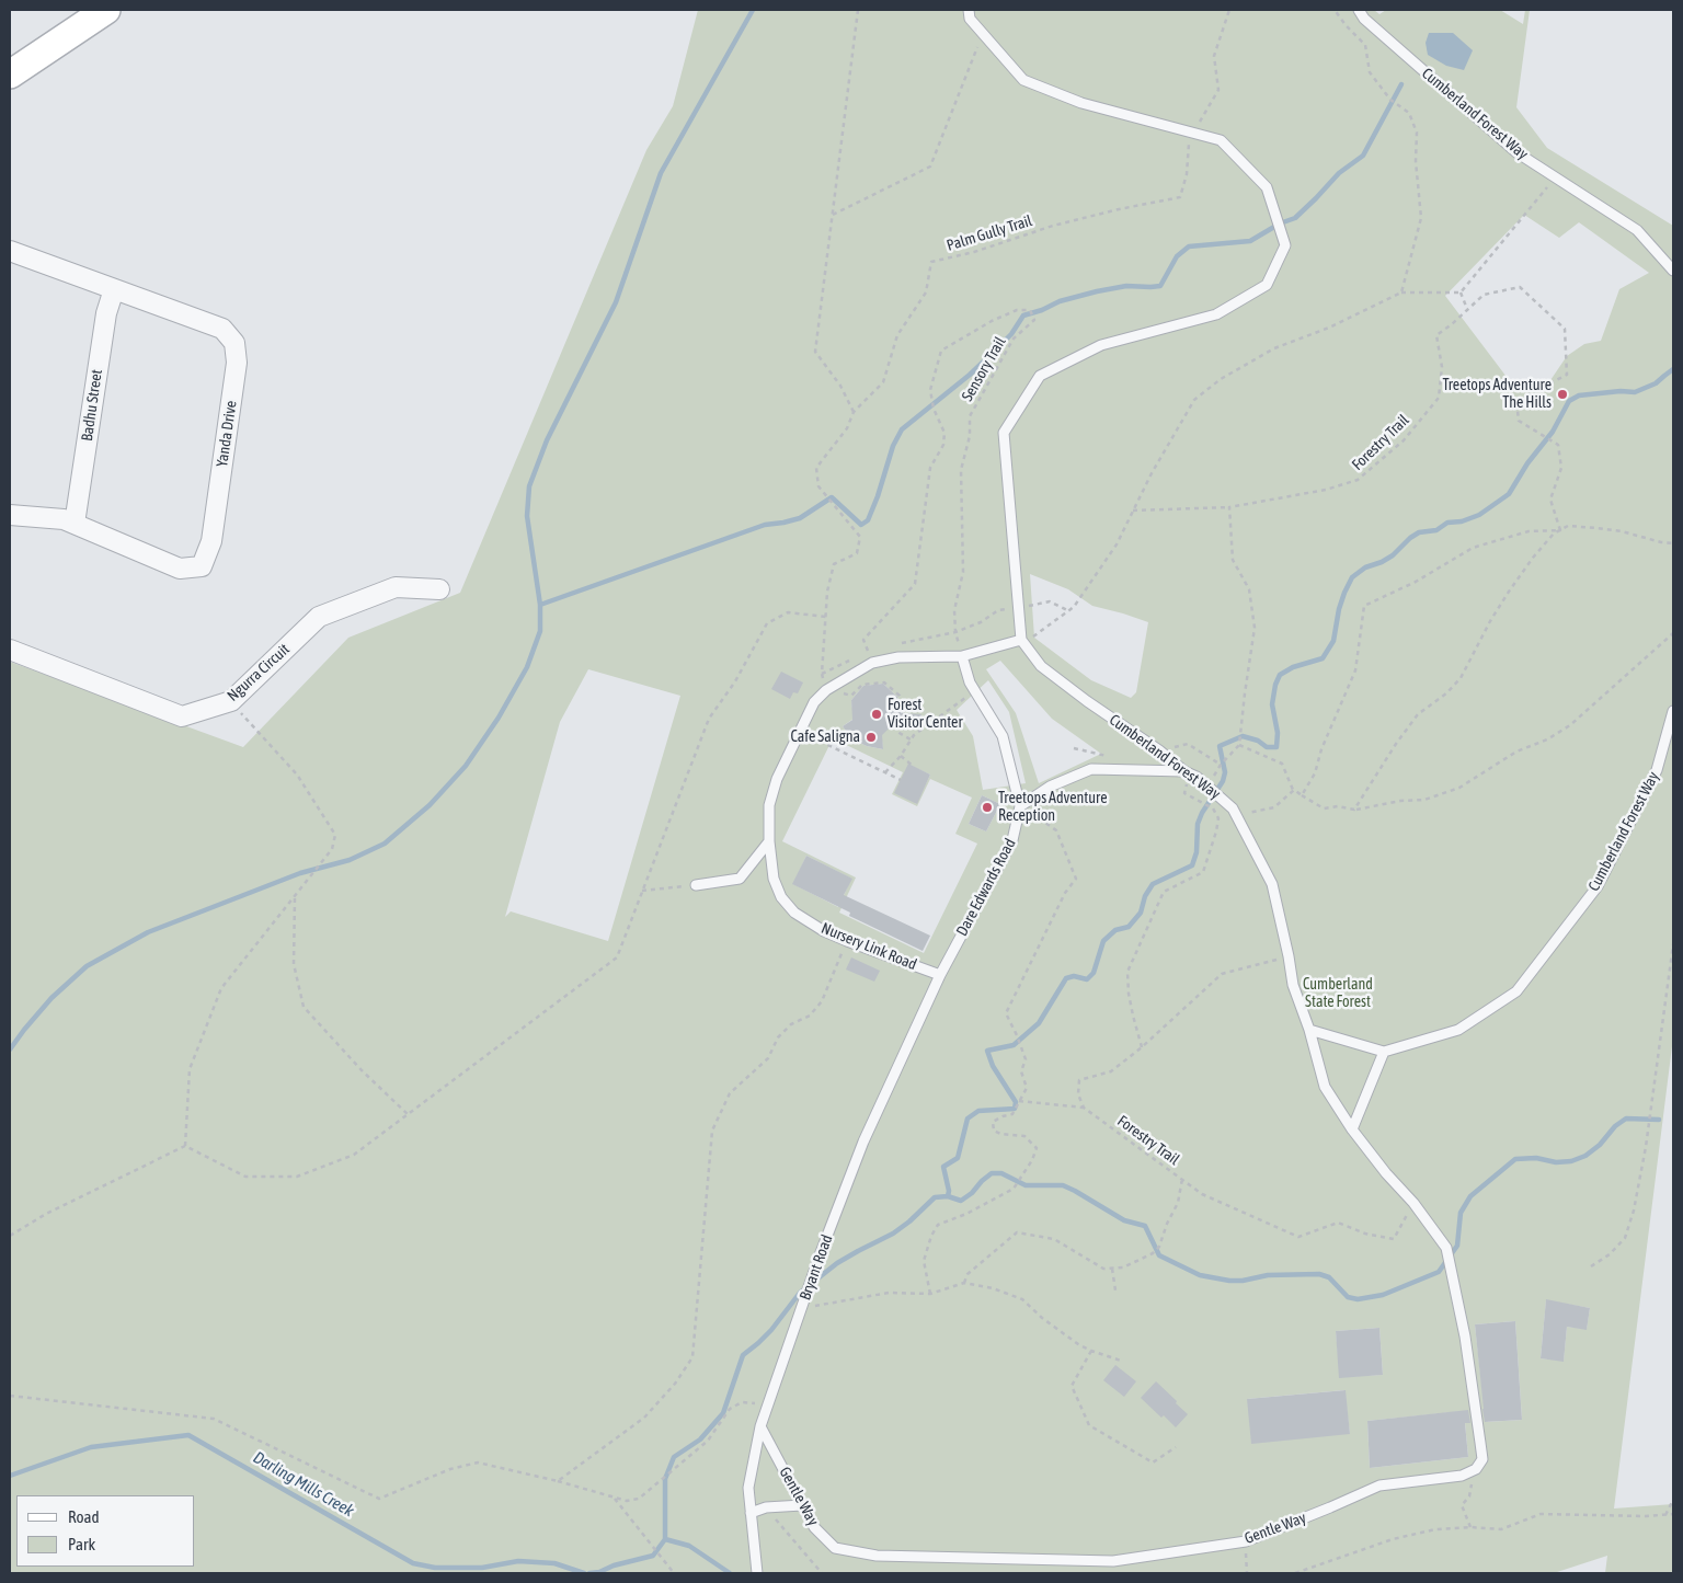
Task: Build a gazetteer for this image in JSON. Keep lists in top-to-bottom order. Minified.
{"streets":{"street":["Badhu Street","Yanda Drive","Ngurra Circuit"],"lane":["Cumberland Forest Way","Dare Edwards Road","Nursery Link Road","Bryant Road","Gentle Way"],"path":["Palm Gully Trail","Sensory Trail","Forestry Trail"]},"crossings":[["Cumberland Forest Way","Nursery Link Road"],["Palm Gully Trail","Nursery Link Road"],["Sensory Trail","Nursery Link Road"],["Badhu Street","Yanda Drive"],["Dare Edwards Road","Nursery Link Road"],["Dare Edwards Road","Bryant Road"],["Nursery Link Road","Bryant Road"],["Bryant Road","Gentle Way"]],"water":["Darling Mills Creek"],"parks":["Cumberland State Forest"],"places":["Treetops Adventure The Hills","Forest Visitor Center","Cafe Saligna","Treetops Adventure Reception"],"legend":["Road","Park"]}
